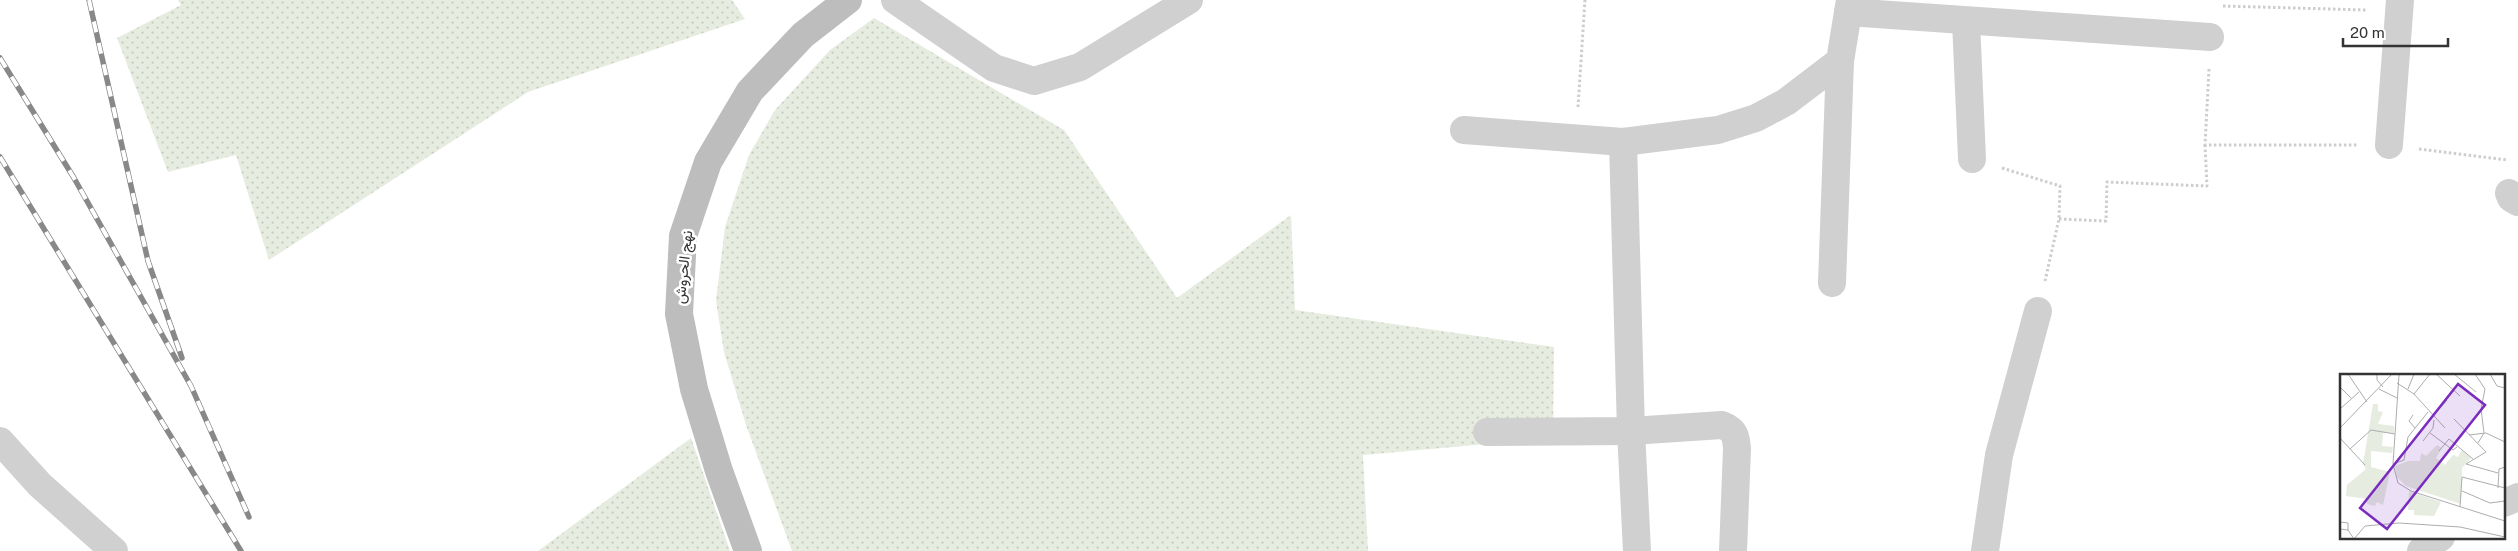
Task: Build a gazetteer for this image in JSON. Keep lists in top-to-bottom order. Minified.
{"streets":{"street":["نهج الحروش"]},"scale_bar":"20 m"}
